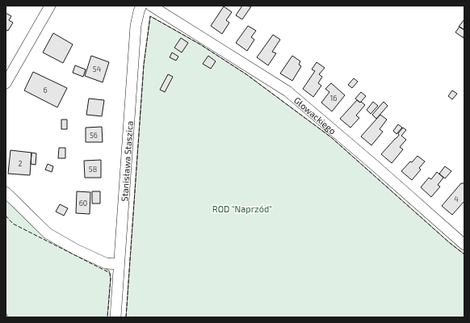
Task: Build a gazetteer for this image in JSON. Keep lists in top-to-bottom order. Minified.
{"streets":{"street":["Głowackiego","Stanisława Staszica"]},"parks":["ROD \"Naprzód\""],"house_numbers":["54","6","16","56","2","58","4","60"]}
